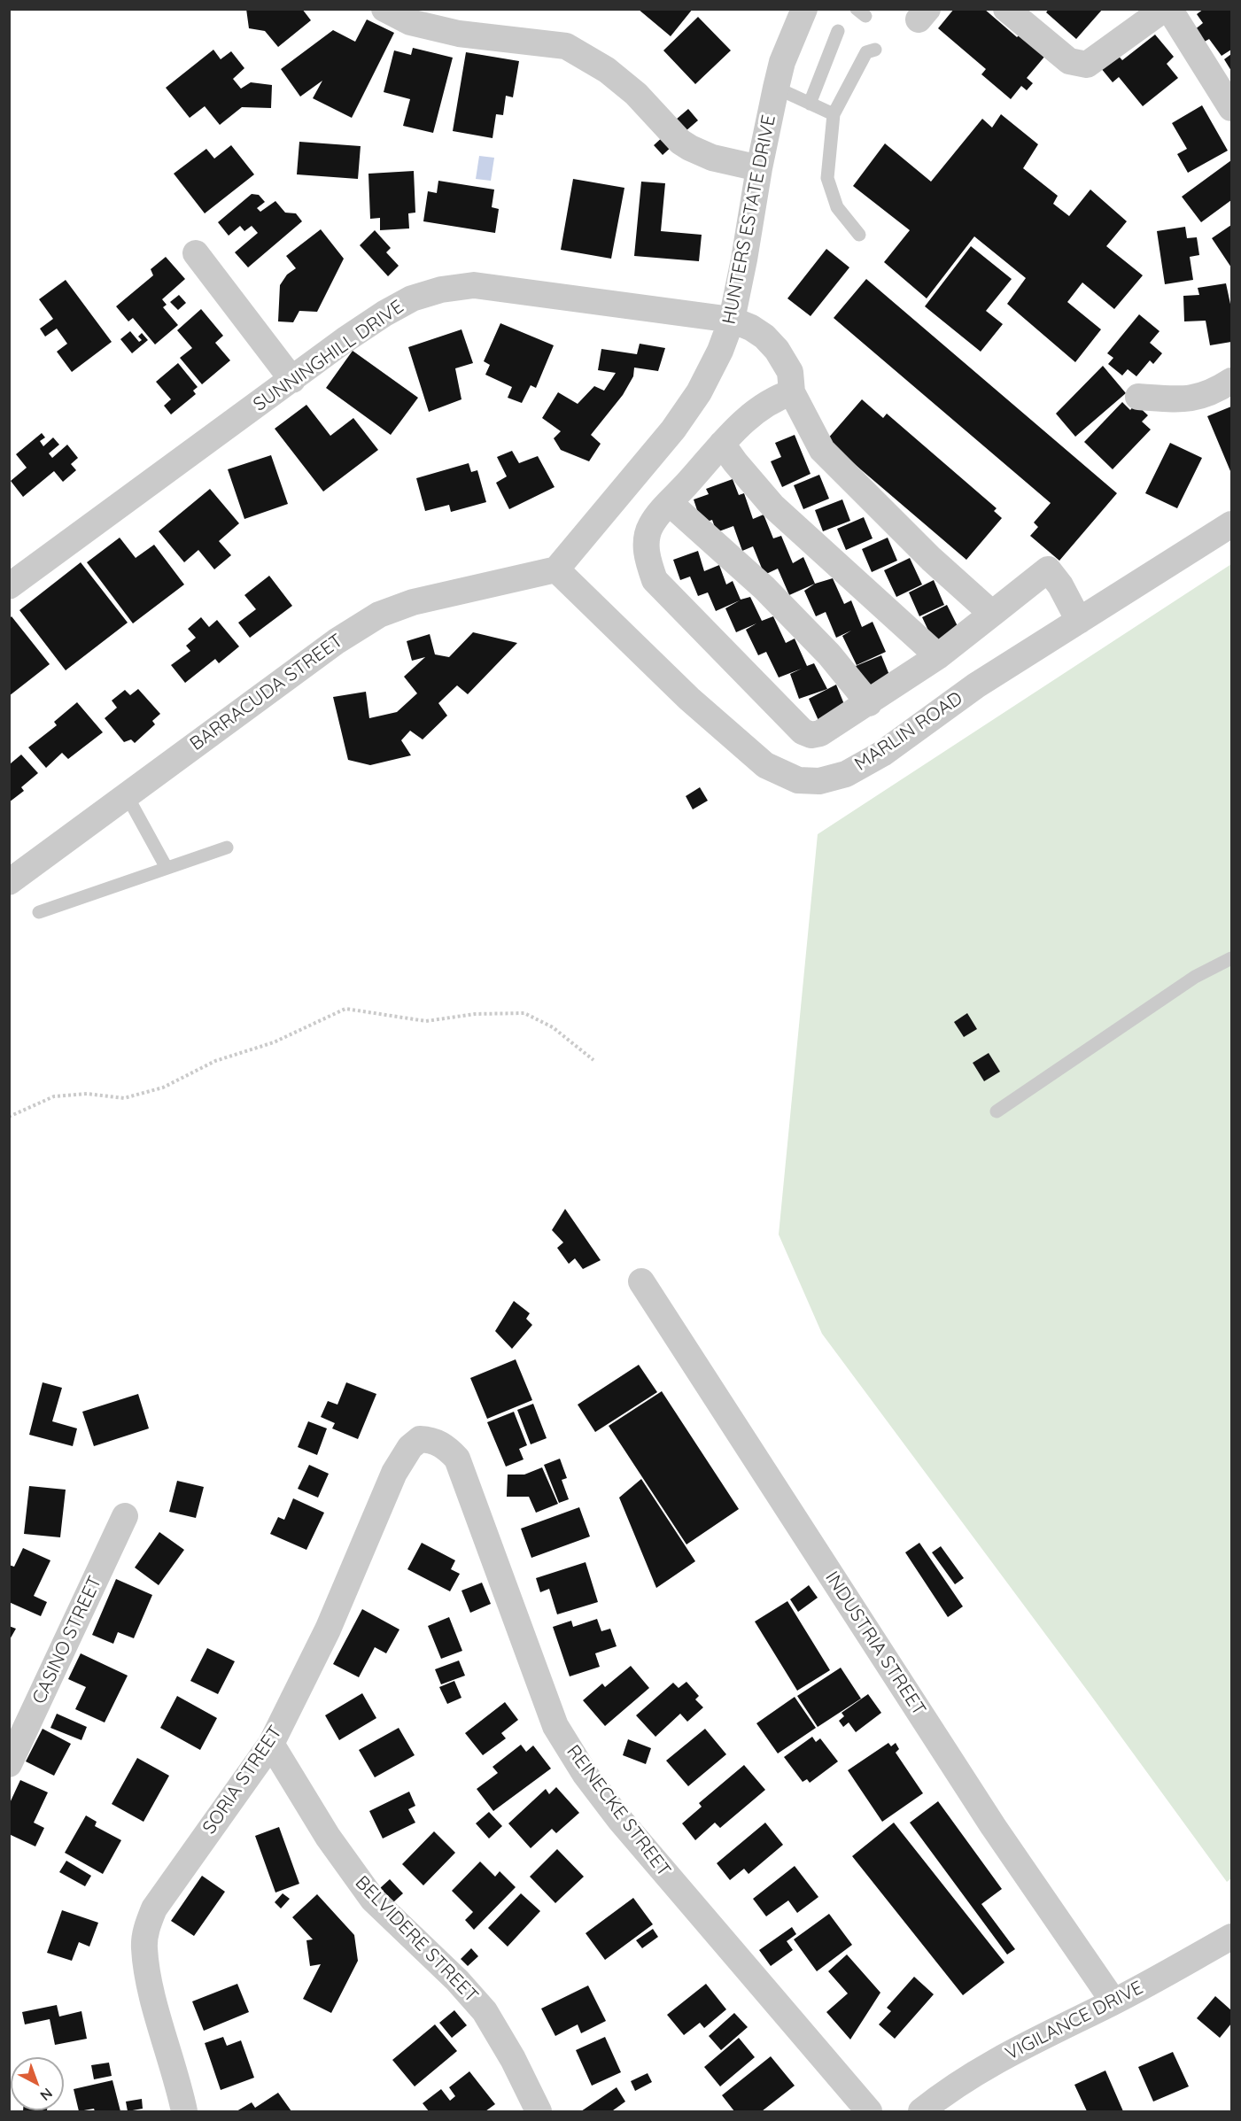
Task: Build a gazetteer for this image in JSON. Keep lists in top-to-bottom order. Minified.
{"streets":{"street":["HUNTERS ESTATE DRIVE","SUNNINGHILL DRIVE","BARRACUDA STREET","MARLIN ROAD","CASINO STREET","INDUSTRIA STREET","SORIA STREET","REINECKE STREET","BELVIDERE STREET","VIGILANCE DRIVE"]},"crossings":[["HUNTERS ESTATE DRIVE","SUNNINGHILL DRIVE"],["HUNTERS ESTATE DRIVE","BARRACUDA STREET"],["HUNTERS ESTATE DRIVE","MARLIN ROAD"],["BARRACUDA STREET","MARLIN ROAD"],["INDUSTRIA STREET","VIGILANCE DRIVE"],["SORIA STREET","REINECKE STREET"],["SORIA STREET","BELVIDERE STREET"]],"north":"bottom right"}
